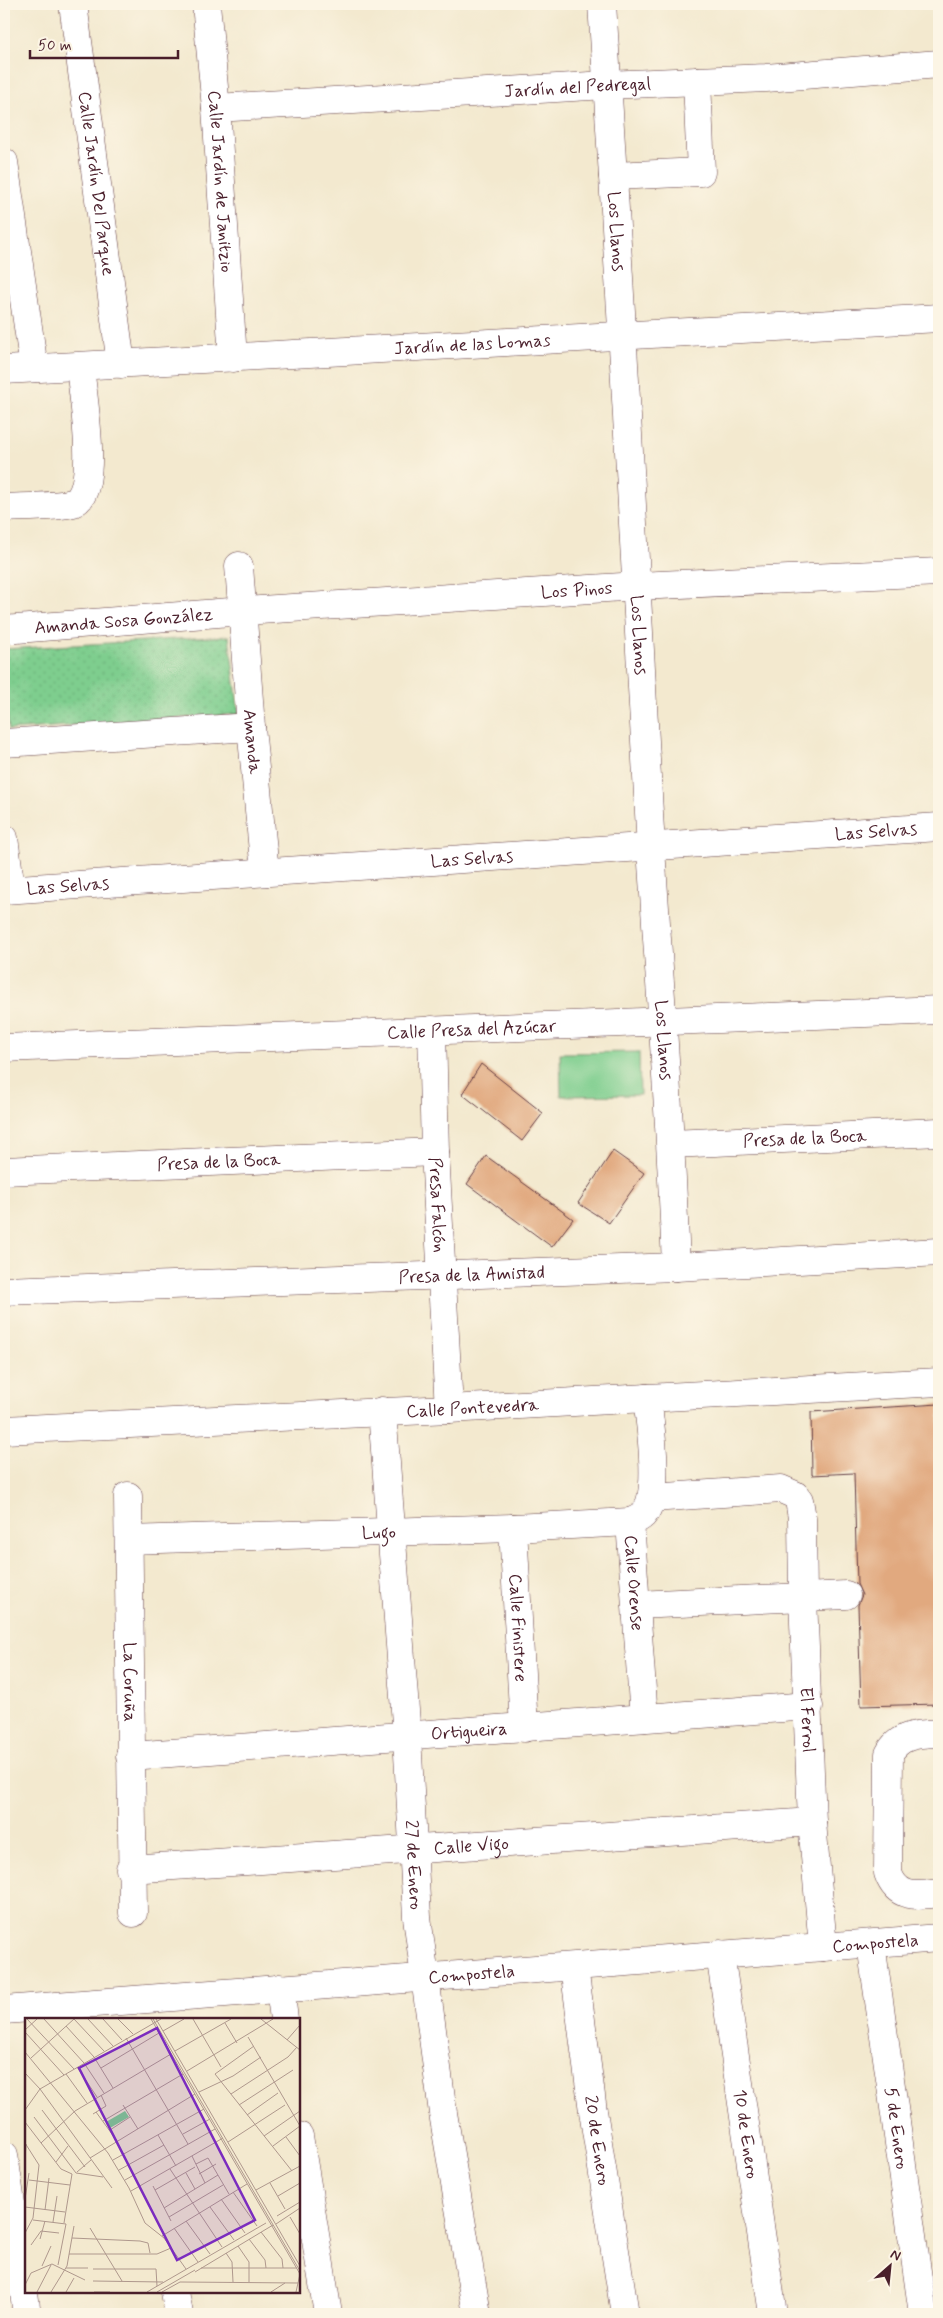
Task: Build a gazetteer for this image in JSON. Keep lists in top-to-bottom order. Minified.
{"streets":{"street":["Jardín del Pedregal","Calle Jardín de Janitzio","Calle Jardín Del Parque","Los Llanos","Jardín de las Lomas","Los Pinos","Amanda Sosa González","Amanda","Las Selvas","Calle Presa del Azúcar","Presa de la Boca","Presa Falcón","Presa de la Amistad","Calle Pontevedra","Lugo","Calle Orense","Calle Finistere","La Coruña","El Ferrol","Ortigueira","Calle Vigo","27 de Enero","Compostela","5 de Enero","10 de Enero","20 de Enero"]},"crossings":[["Jardín del Pedregal","Calle Jardín de Janitzio"],["Jardín del Pedregal","Los Llanos"],["Calle Jardín de Janitzio","Jardín de las Lomas"],["Calle Jardín Del Parque","Jardín de las Lomas"],["Los Llanos","Jardín de las Lomas"],["Los Llanos","Los Pinos"],["Los Llanos","Las Selvas"],["Los Llanos","Calle Presa del Azúcar"],["Los Llanos","Presa de la Boca"],["Los Llanos","Presa de la Amistad"],["Los Pinos","Amanda Sosa González"],["Los Pinos","Amanda"],["Amanda Sosa González","Amanda"],["Amanda","Las Selvas"],["Calle Presa del Azúcar","Presa Falcón"],["Presa de la Boca","Presa Falcón"],["Presa Falcón","Presa de la Amistad"],["Presa Falcón","Calle Pontevedra"],["Calle Pontevedra","27 de Enero"],["Lugo","Calle Orense"],["Lugo","Calle Finistere"],["Lugo","La Coruña"],["Lugo","27 de Enero"],["Calle Orense","El Ferrol"],["Calle Orense","Ortigueira"],["Calle Finistere","Ortigueira"],["La Coruña","Ortigueira"],["La Coruña","Calle Vigo"],["El Ferrol","Ortigueira"],["El Ferrol","Calle Vigo"],["El Ferrol","Compostela"],["Ortigueira","27 de Enero"],["Calle Vigo","27 de Enero"],["27 de Enero","Compostela"],["Compostela","5 de Enero"],["Compostela","10 de Enero"],["Compostela","20 de Enero"]],"scale_bar":"50 m","north":"top right"}
